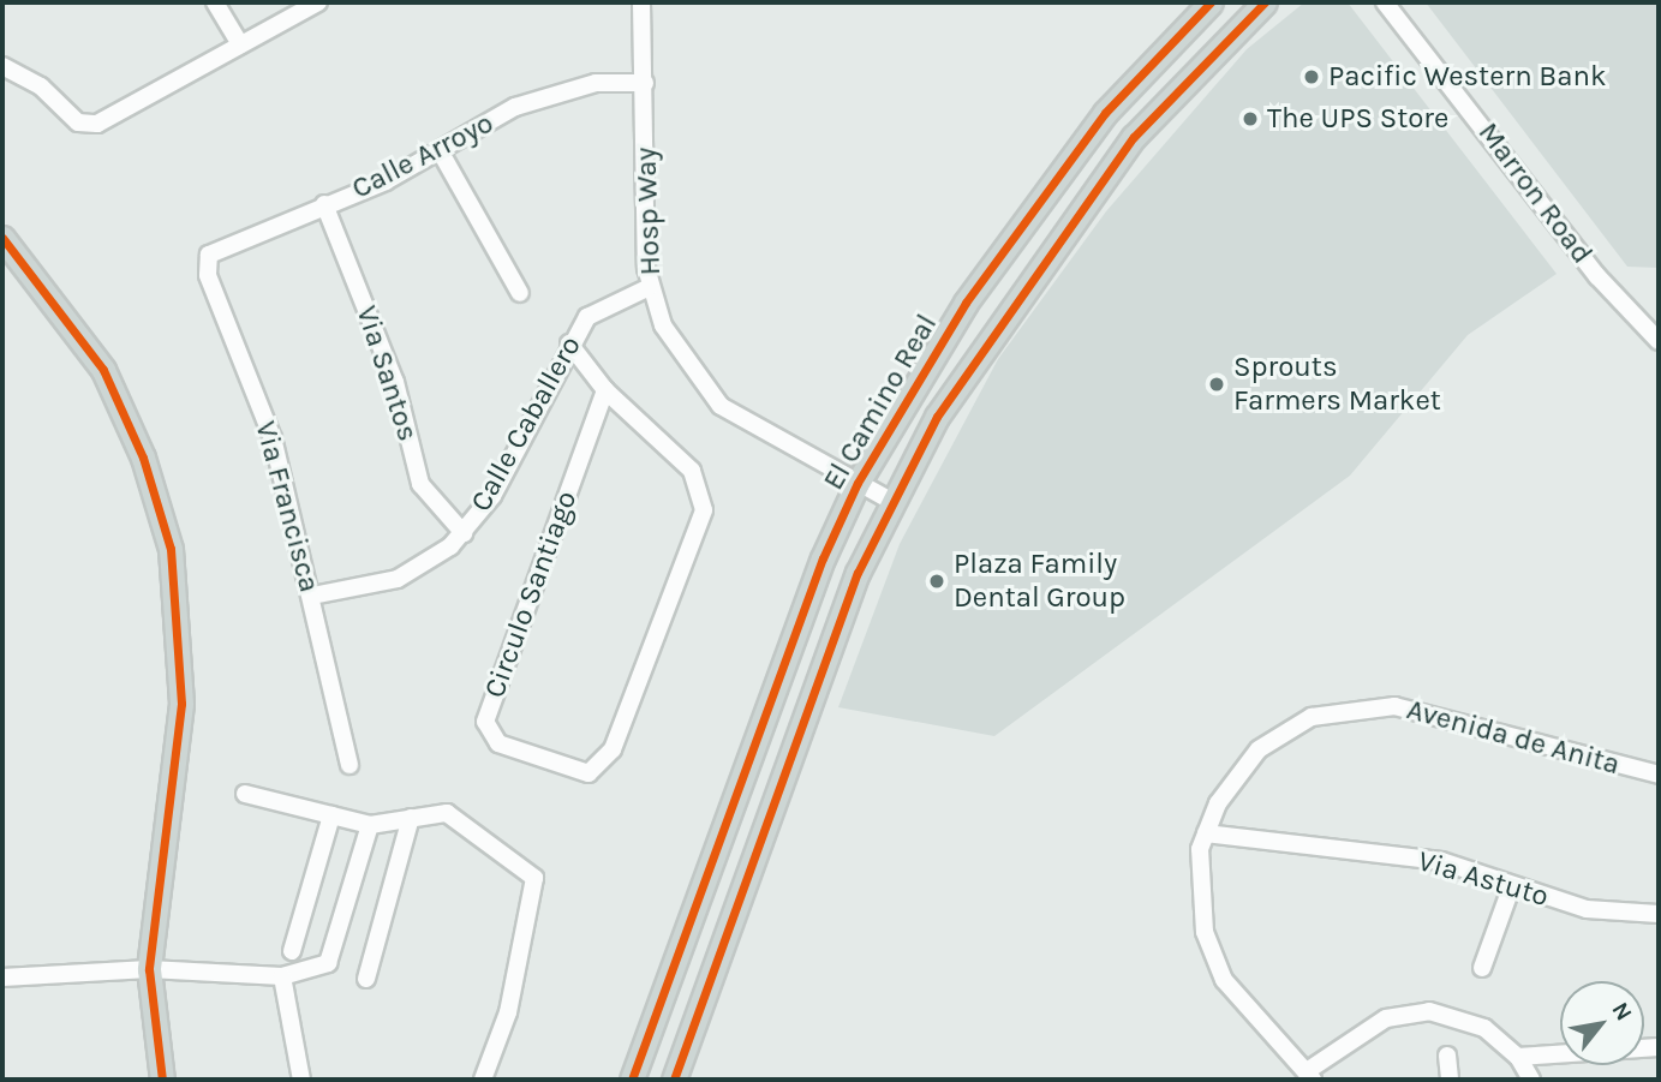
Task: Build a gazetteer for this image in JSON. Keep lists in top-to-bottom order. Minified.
{"streets":{"main road":["El Camino Real"],"street":["Calle Arroyo","Marron Road","Hosp Way","Via Santos","Calle Caballero","Via Francisca","Circulo Santiago","Avenida de Anita","Via Astuto"]},"crossings":[["Calle Arroyo","Hosp Way"],["Calle Arroyo","Via Santos"],["Calle Arroyo","Via Francisca"],["Hosp Way","El Camino Real"],["Hosp Way","Calle Caballero"],["Via Santos","Calle Caballero"],["Calle Caballero","Via Francisca"],["Avenida de Anita","Via Astuto"]],"places":["Pacific Western Bank","The UPS Store","Sprouts Farmers Market","Plaza Family Dental Group"],"north":"top right"}
